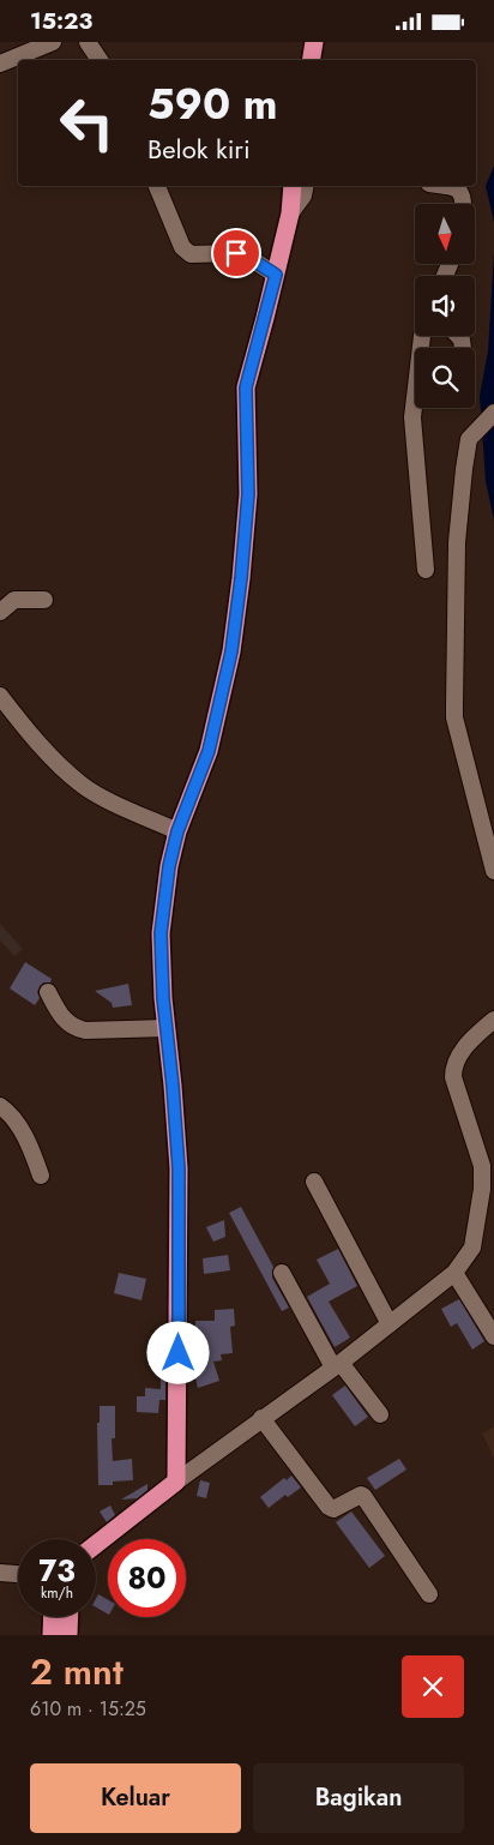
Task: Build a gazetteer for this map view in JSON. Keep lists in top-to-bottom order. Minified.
{"north":"bottom","page":{"status":"15:23","turn":["590 m","Belok kiri"],"speed":"73 km/h","limit":"80","heading":["2 mnt","610 m · 15:25"],"buttons":["Keluar","Bagikan"]}}
